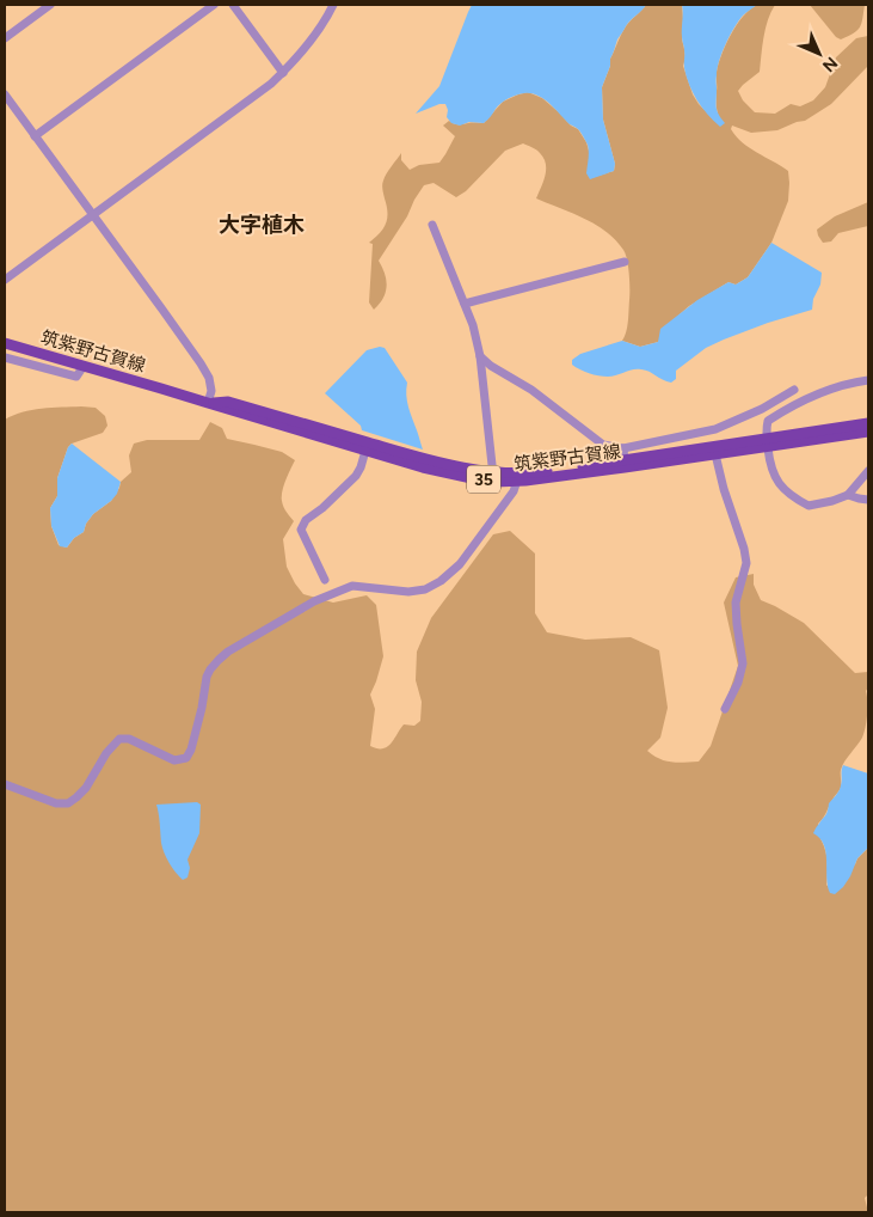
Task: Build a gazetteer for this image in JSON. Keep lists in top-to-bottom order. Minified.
{"streets":{"main road":["筑紫野古賀線","35"]},"districts":["大字植木"],"north":"bottom right"}
